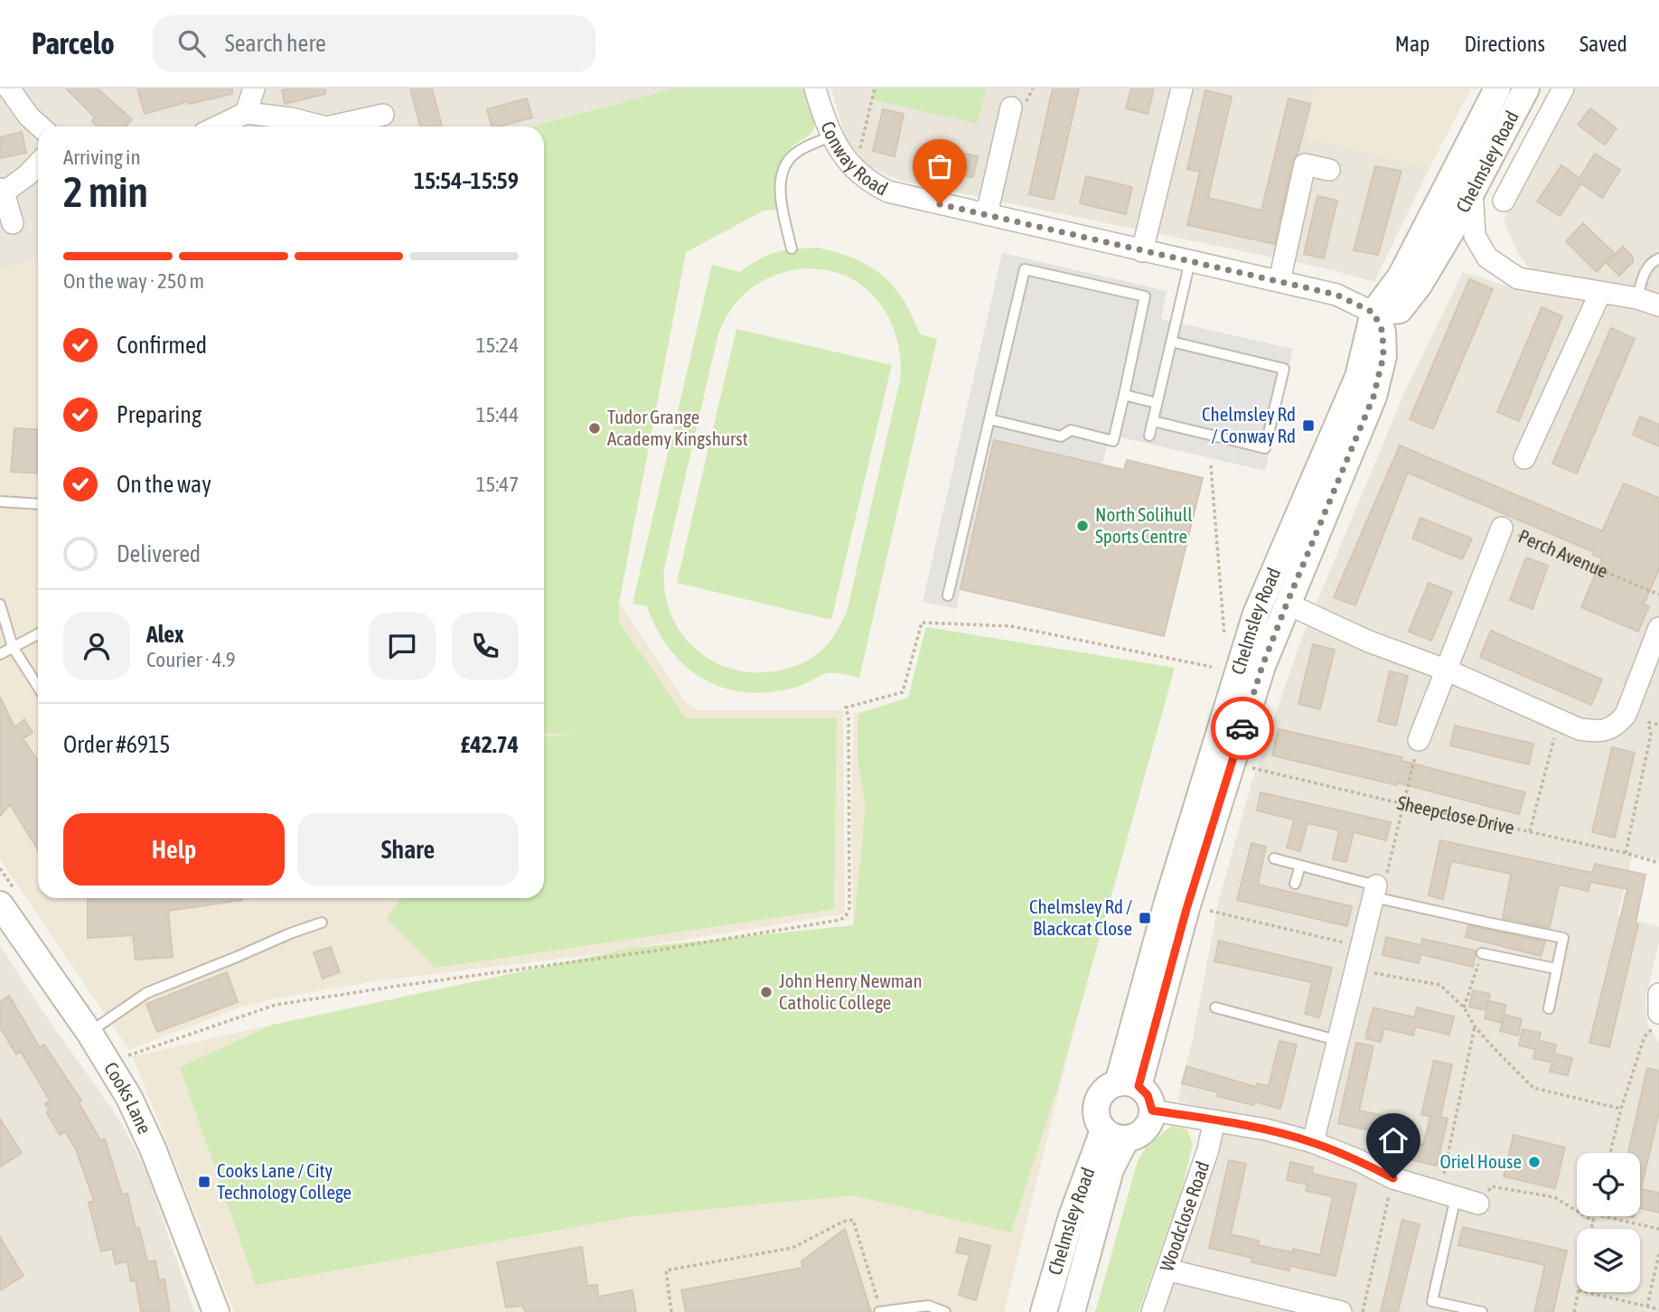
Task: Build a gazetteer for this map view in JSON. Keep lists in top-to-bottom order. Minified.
{"streets":{"street":["Conway Road","Chelmsley Road","Perch Avenue","Cooks Lane","Woodclose Road"],"path":["Sheepclose Drive"]},"crossings":[["Conway Road","Chelmsley Road"]],"places":{"transit":["Chelmsley Rd / Conway Rd","Chelmsley Rd / Blackcat Close","Cooks Lane / City Technology College"],"other":["Tudor Grange Academy Kingshurst","North Solihull Sports Centre","John Henry Newman Catholic College","Oriel House"]},"page":{"header":"Parcelo","search":"Search here","nav":["Map","Directions","Saved"],"heading":["2 min","Arriving in","15:54–15:59"],"panel":["Alex","Courier · 4.9","Order #6915","£42.74"],"bar":"On the way · 250 m","list":[["Confirmed","15:24"],["Preparing","15:44"],["On the way","15:47"],"Delivered"],"buttons":["Help","Share"]}}
